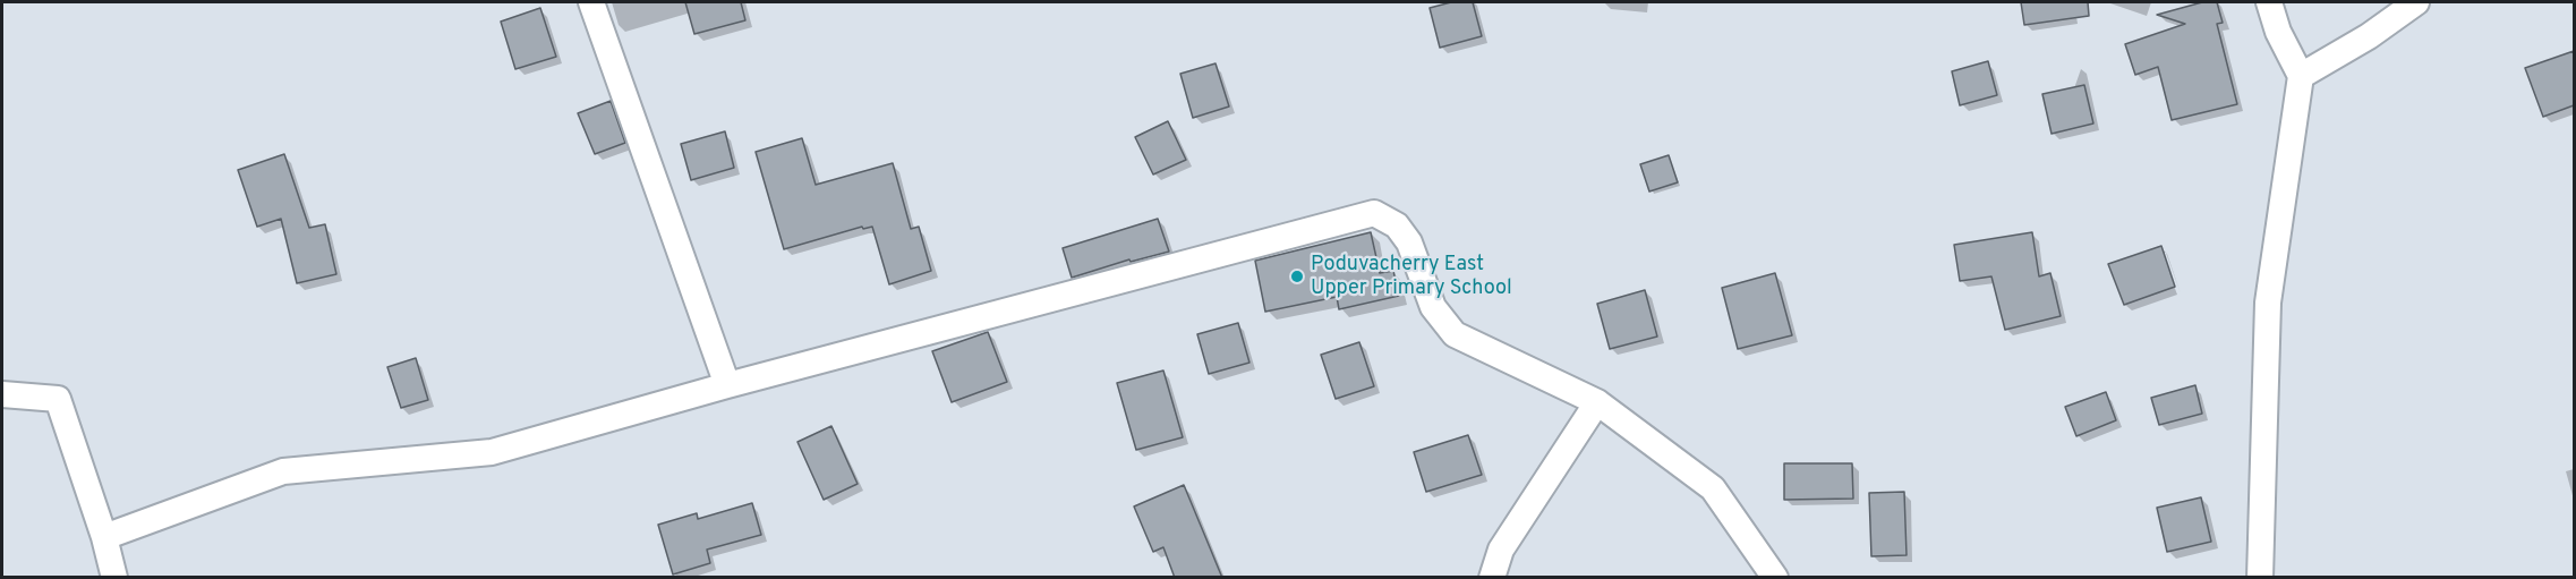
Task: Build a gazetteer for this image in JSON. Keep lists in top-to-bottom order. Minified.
{"places":["Poduvacherry East Upper Primary School"]}
